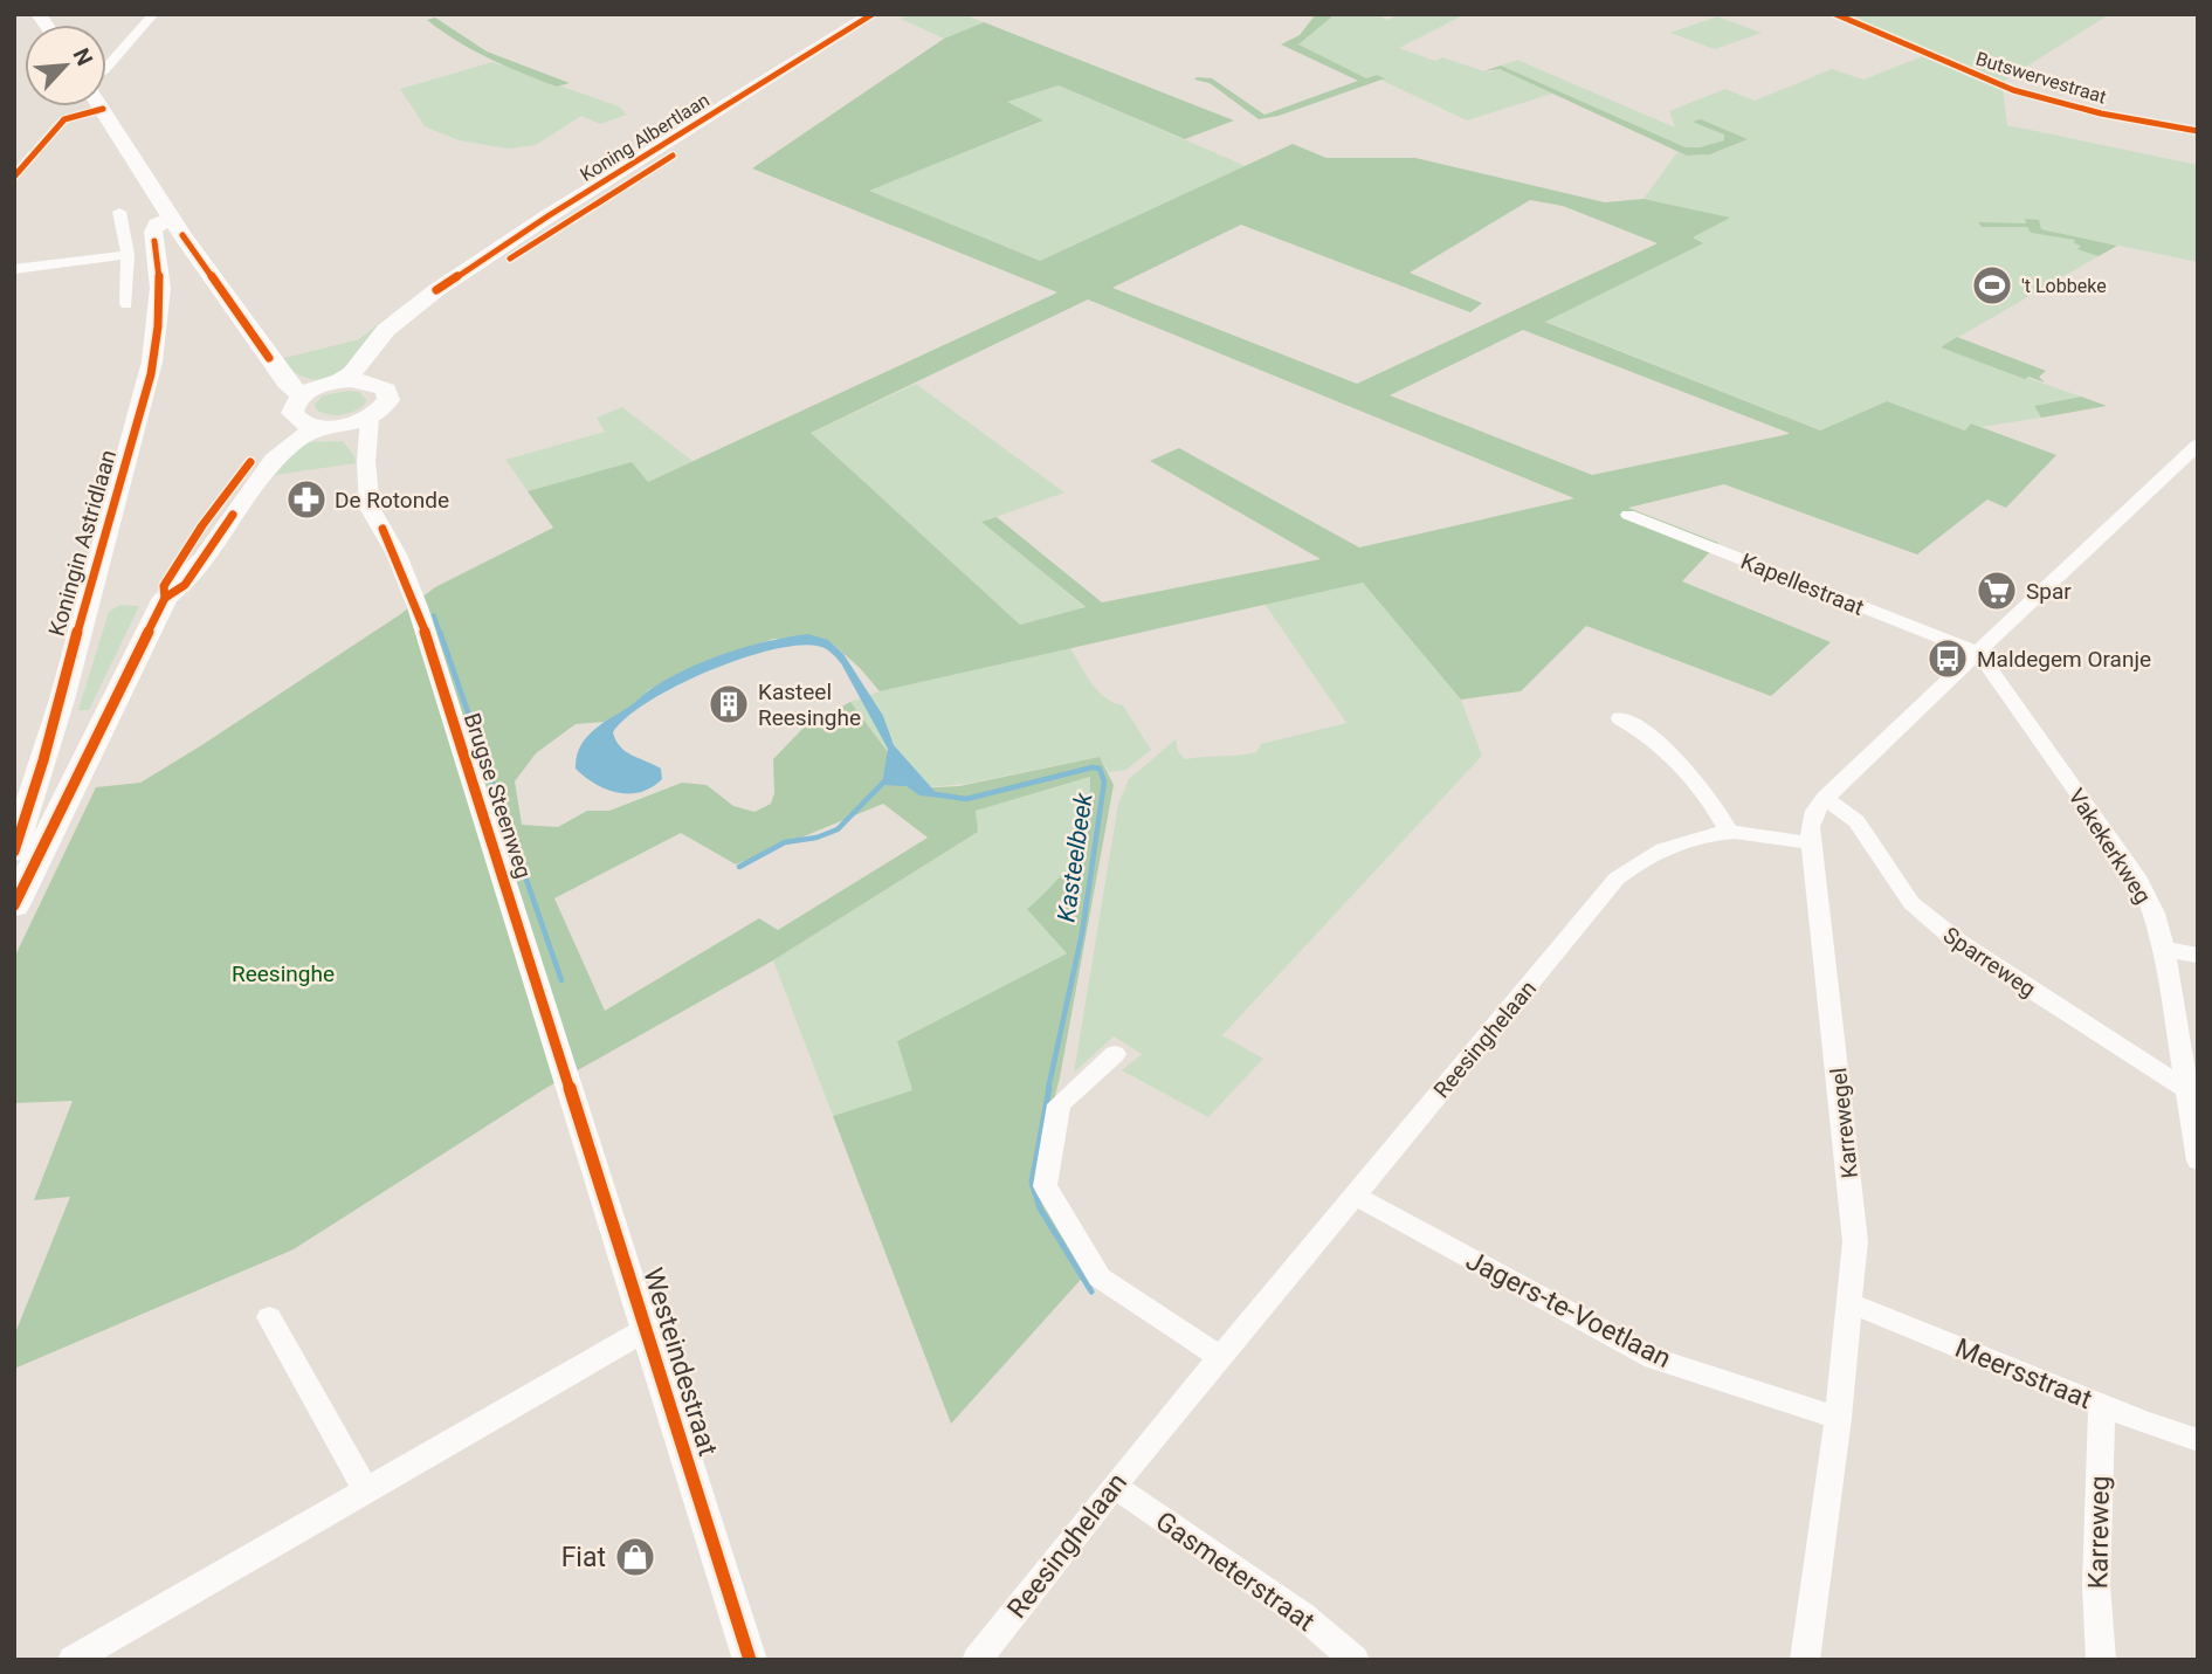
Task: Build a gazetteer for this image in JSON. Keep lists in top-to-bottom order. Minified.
{"streets":{"main road":["Koning Albertlaan","Koningin Astridlaan","Brugse Steenweg"],"street":["Butswervestraat","Kapellestraat","Vakekerkweg","Sparreweg","Reesinghelaan","Karrewegel","Jagers-te-Voetlaan","Westeindestraat","Meersstraat","Karreweg","Gasmeterstraat"]},"crossings":[["Koning Albertlaan","Brugse Steenweg"],["Kapellestraat","Vakekerkweg"],["Kapellestraat","Karrewegel"],["Brugse Steenweg","Westeindestraat"],["Vakekerkweg","Sparreweg"],["Vakekerkweg","Karrewegel"],["Sparreweg","Karrewegel"],["Reesinghelaan","Karrewegel"],["Reesinghelaan","Jagers-te-Voetlaan"],["Reesinghelaan","Gasmeterstraat"],["Karrewegel","Jagers-te-Voetlaan"],["Karrewegel","Meersstraat"],["Meersstraat","Karreweg"]],"water":["Kasteelbeek"],"parks":["Reesinghe"],"places":{"sports":["'t Lobbeke"],"pharmacy":["De Rotonde"],"supermarket":["Spar"],"bus stop":["Maldegem Oranje"],"building":["Kasteel Reesinghe"],"shop":["Fiat"]},"north":"top right"}
